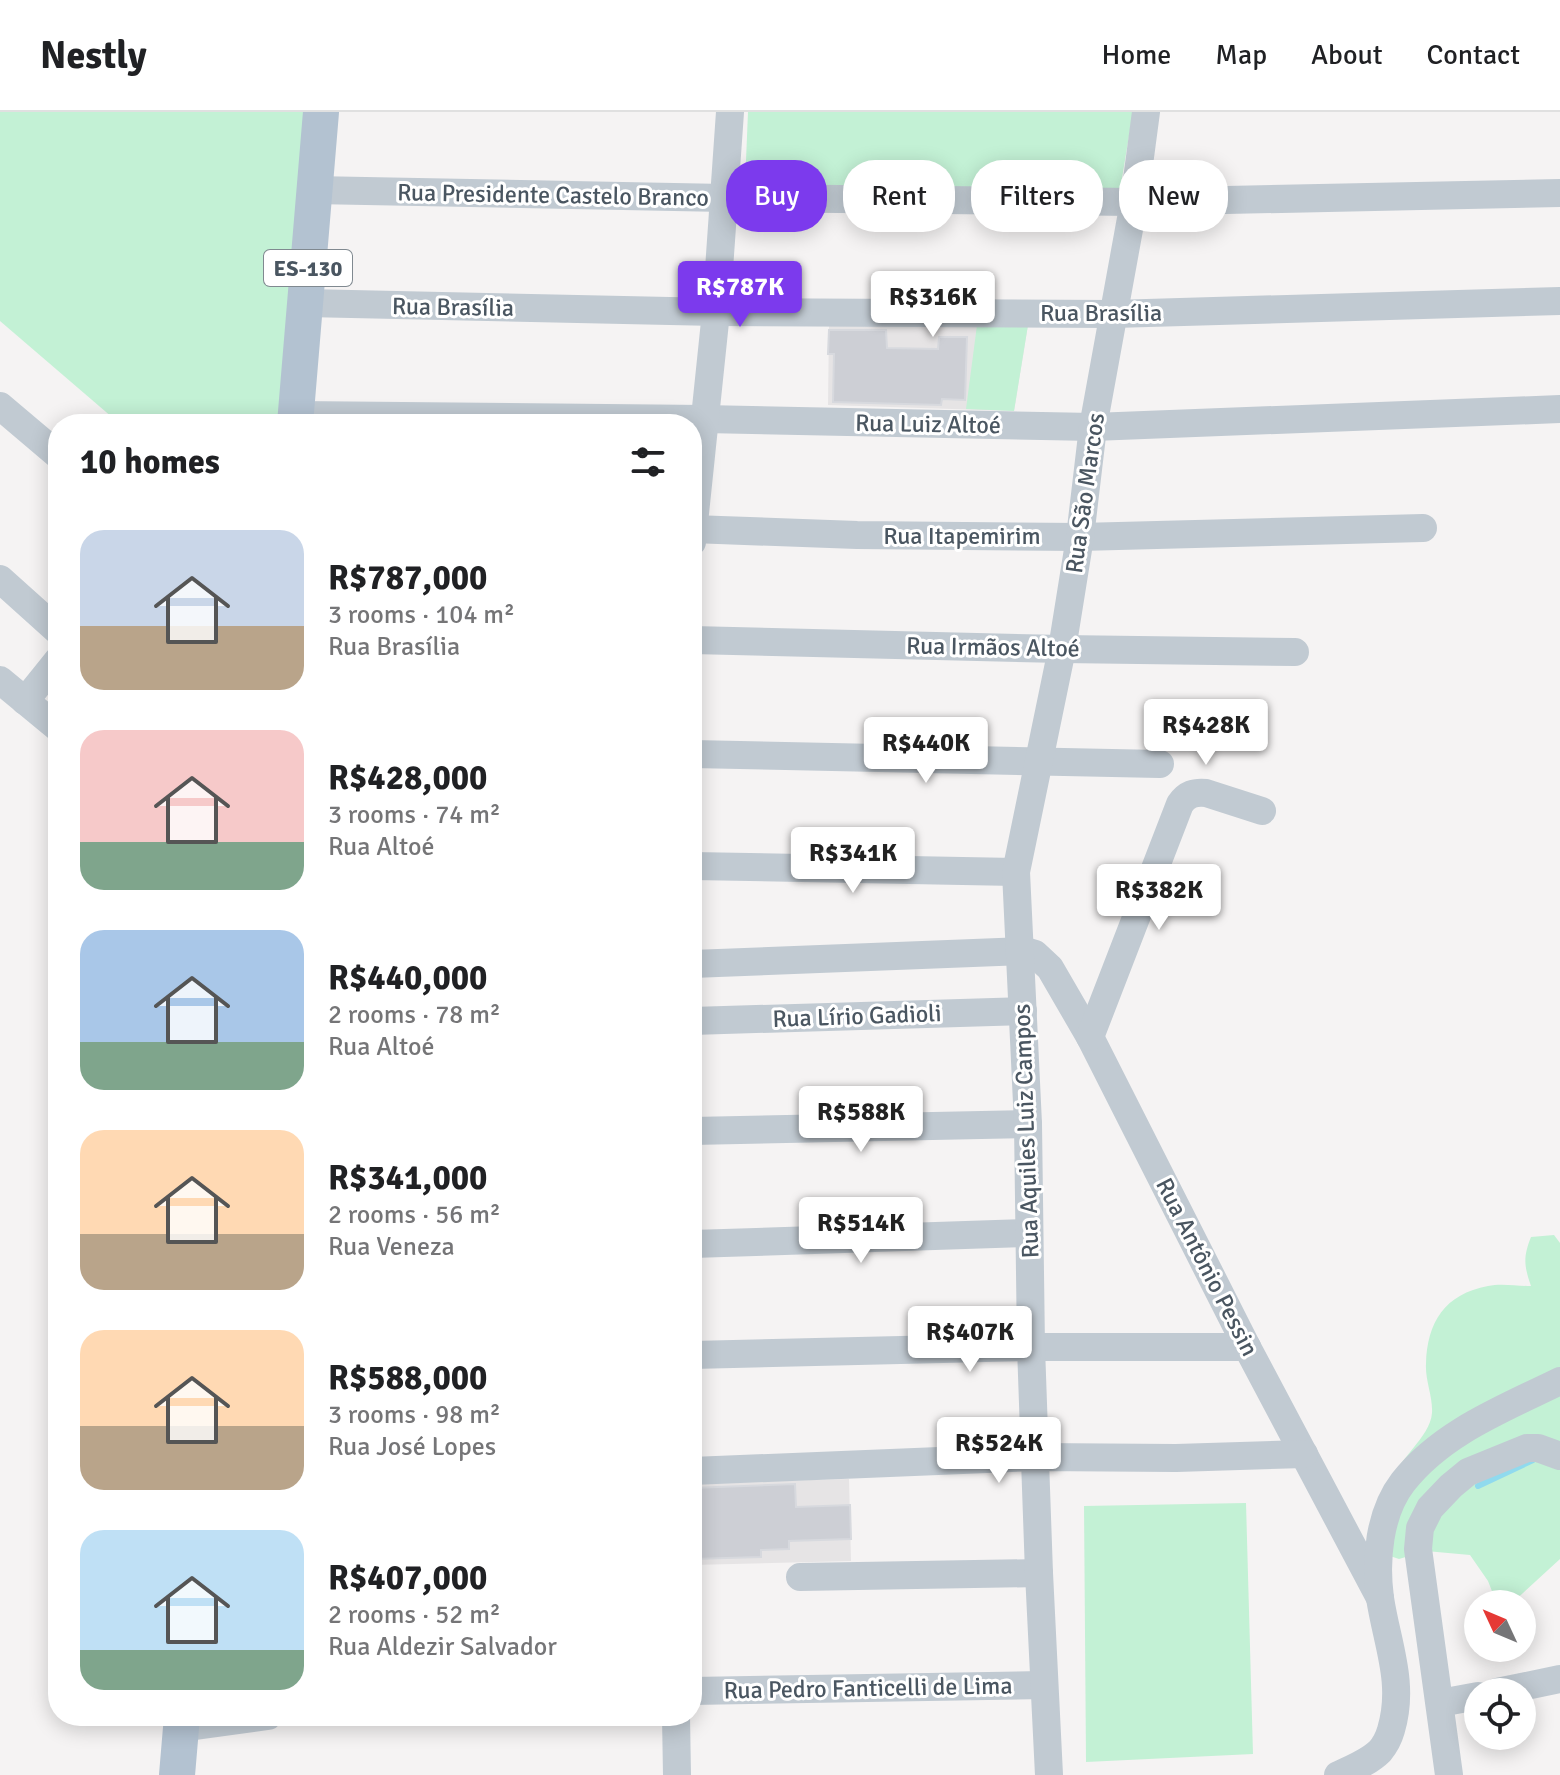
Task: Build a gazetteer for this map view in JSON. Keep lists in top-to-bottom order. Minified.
{"streets":{"main road":["ES-130"],"street":["Rua Presidente Castelo Branco","Rua Brasília","Rua Luiz Altoé","Rua São Marcos","Rua Itapemirim","Rua Irmãos Altoé","Rua Lírio Gadioli","Rua Aquiles Luiz Campos","Rua Antônio Pessin","Rua Pedro Fanticelli de Lima"]},"crossings":[["Rua Presidente Castelo Branco","ES-130"],["ES-130","Rua Brasília"],["Rua Brasília","Rua São Marcos"],["Rua Luiz Altoé","Rua São Marcos"],["Rua São Marcos","Rua Itapemirim"],["Rua São Marcos","Rua Irmãos Altoé"],["Rua São Marcos","Rua Aquiles Luiz Campos"],["Rua Lírio Gadioli","Rua Aquiles Luiz Campos"],["Rua Aquiles Luiz Campos","Rua Antônio Pessin"],["Rua Aquiles Luiz Campos","Rua Pedro Fanticelli de Lima"]],"north":"top left","page":{"header":"Nestly","nav":["Home","Map","About","Contact"],"chip":["Buy","Rent","Filters","New"],"price":["R$787K","R$316K","R$428K","R$440K","R$341K","R$382K","R$588K","R$514K","R$407K","R$524K"],"heading":"10 homes","list":[{"name":"R$787,000","note":"3 rooms · 104 m² · Rua Brasília"},{"name":"R$428,000","note":"3 rooms · 74 m² · Rua Altoé"},{"name":"R$440,000","note":"2 rooms · 78 m² · Rua Altoé"},{"name":"R$341,000","note":"2 rooms · 56 m² · Rua Veneza"},{"name":"R$588,000","note":"3 rooms · 98 m² · Rua José Lopes"},{"name":"R$407,000","note":"2 rooms · 52 m² · Rua Aldezir Salvador"}]}}
